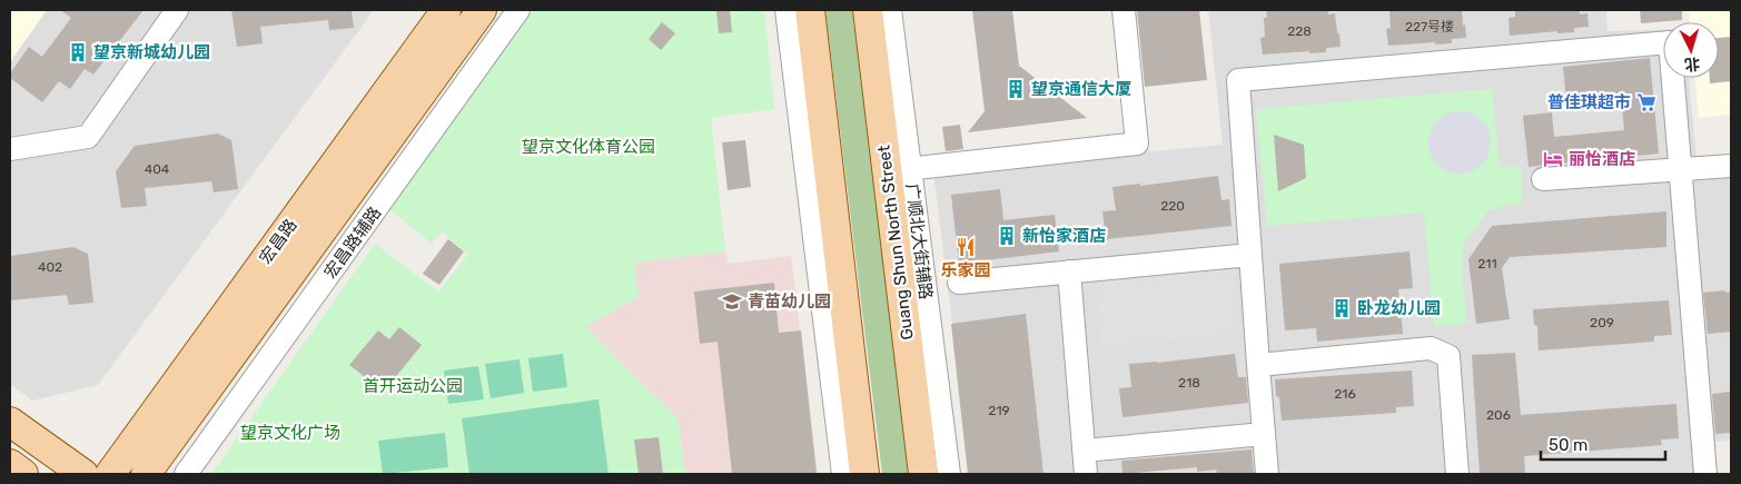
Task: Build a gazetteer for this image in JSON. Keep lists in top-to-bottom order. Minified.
{"streets":{"main road":["宏昌路","Guang Shun North Street"],"street":["广顺北大街辅路","宏昌路辅路"]},"crossings":[["广顺北大街辅路","Guang Shun North Street"]],"parks":["望京文化体育公园","首开运动公园","望京文化广场"],"places":{"building":["望京新城幼儿园","望京通信大厦","新怡家酒店","卧龙幼儿园"],"supermarket":["普佳琪超市"],"hotel":["丽怡酒店"],"restaurant":["乐家园"],"school or university":["青苗幼儿园"]},"house_numbers":["227号楼","228","404","220","211","402","209","218","216","219","206"],"scale_bar":"50 m","north":"bottom"}
